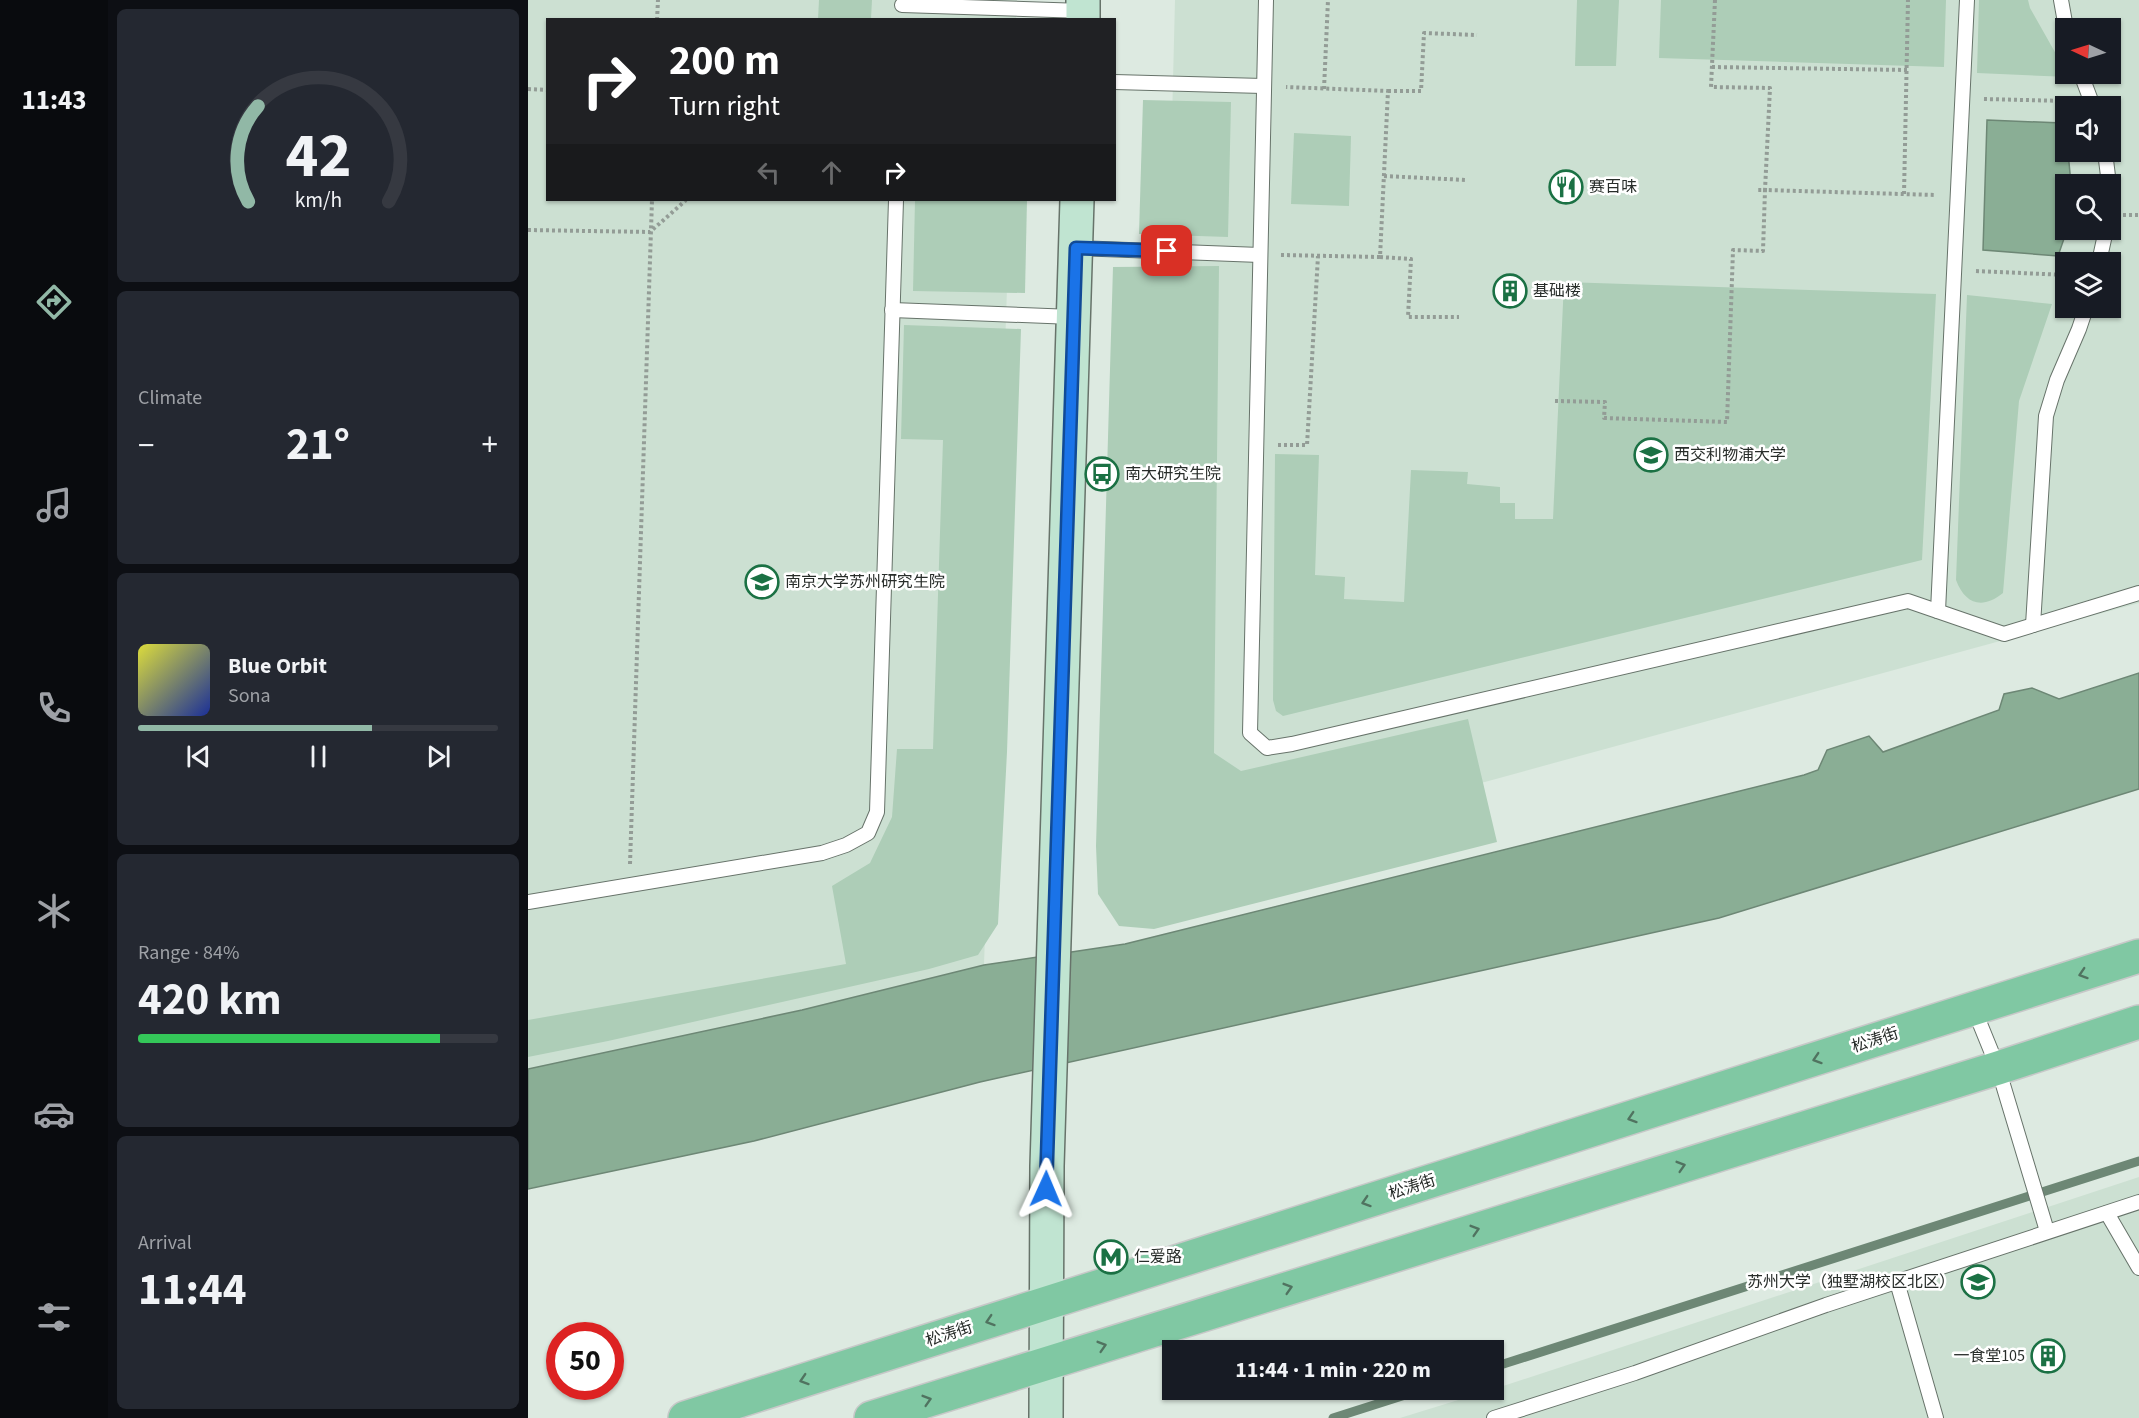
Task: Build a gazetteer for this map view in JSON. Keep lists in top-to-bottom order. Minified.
{"streets":{"main road":["松涛街"]},"places":{"restaurant":["赛百味"],"building":["基础楼","一食堂105"],"school or university":["西交利物浦大学","南京大学苏州研究生院","苏州大学（独墅湖校区北区）"],"bus stop":["南大研究生院"],"metro station":["仁爱路"]},"north":"left","page":{"tabs":"11:43","turn":["200 m","Turn right"],"tile":["Climate",["Range · 84%","420 km"],["Arrival","11:44"]],"heat":["−","21°","+"],"song":["Blue Orbit","Sona"],"limit":"50","trip":"11:44 · 1 min · 220 m","gauge":["42","km/h"]}}
